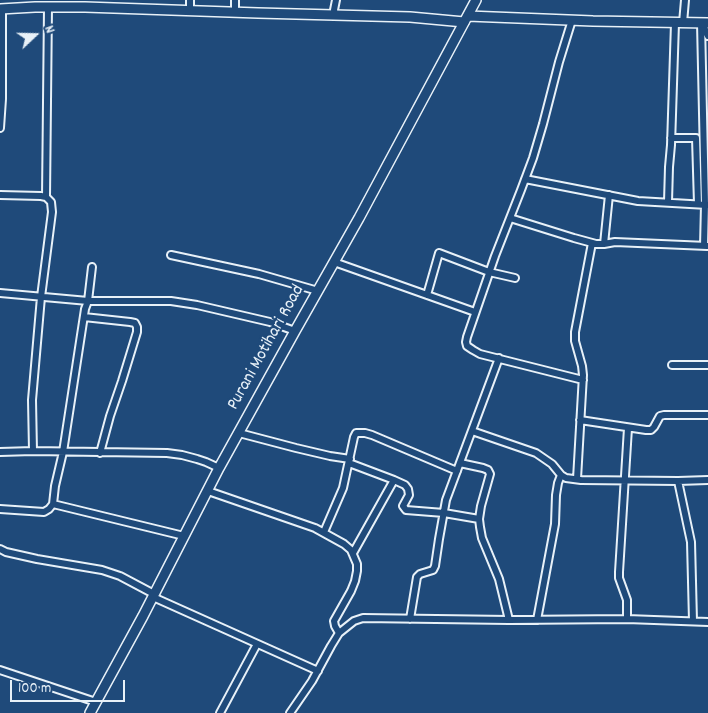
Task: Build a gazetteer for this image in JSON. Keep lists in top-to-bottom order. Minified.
{"streets":{"main road":["Purani Motihari Road"]},"scale_bar":"100 m","north":"right"}
